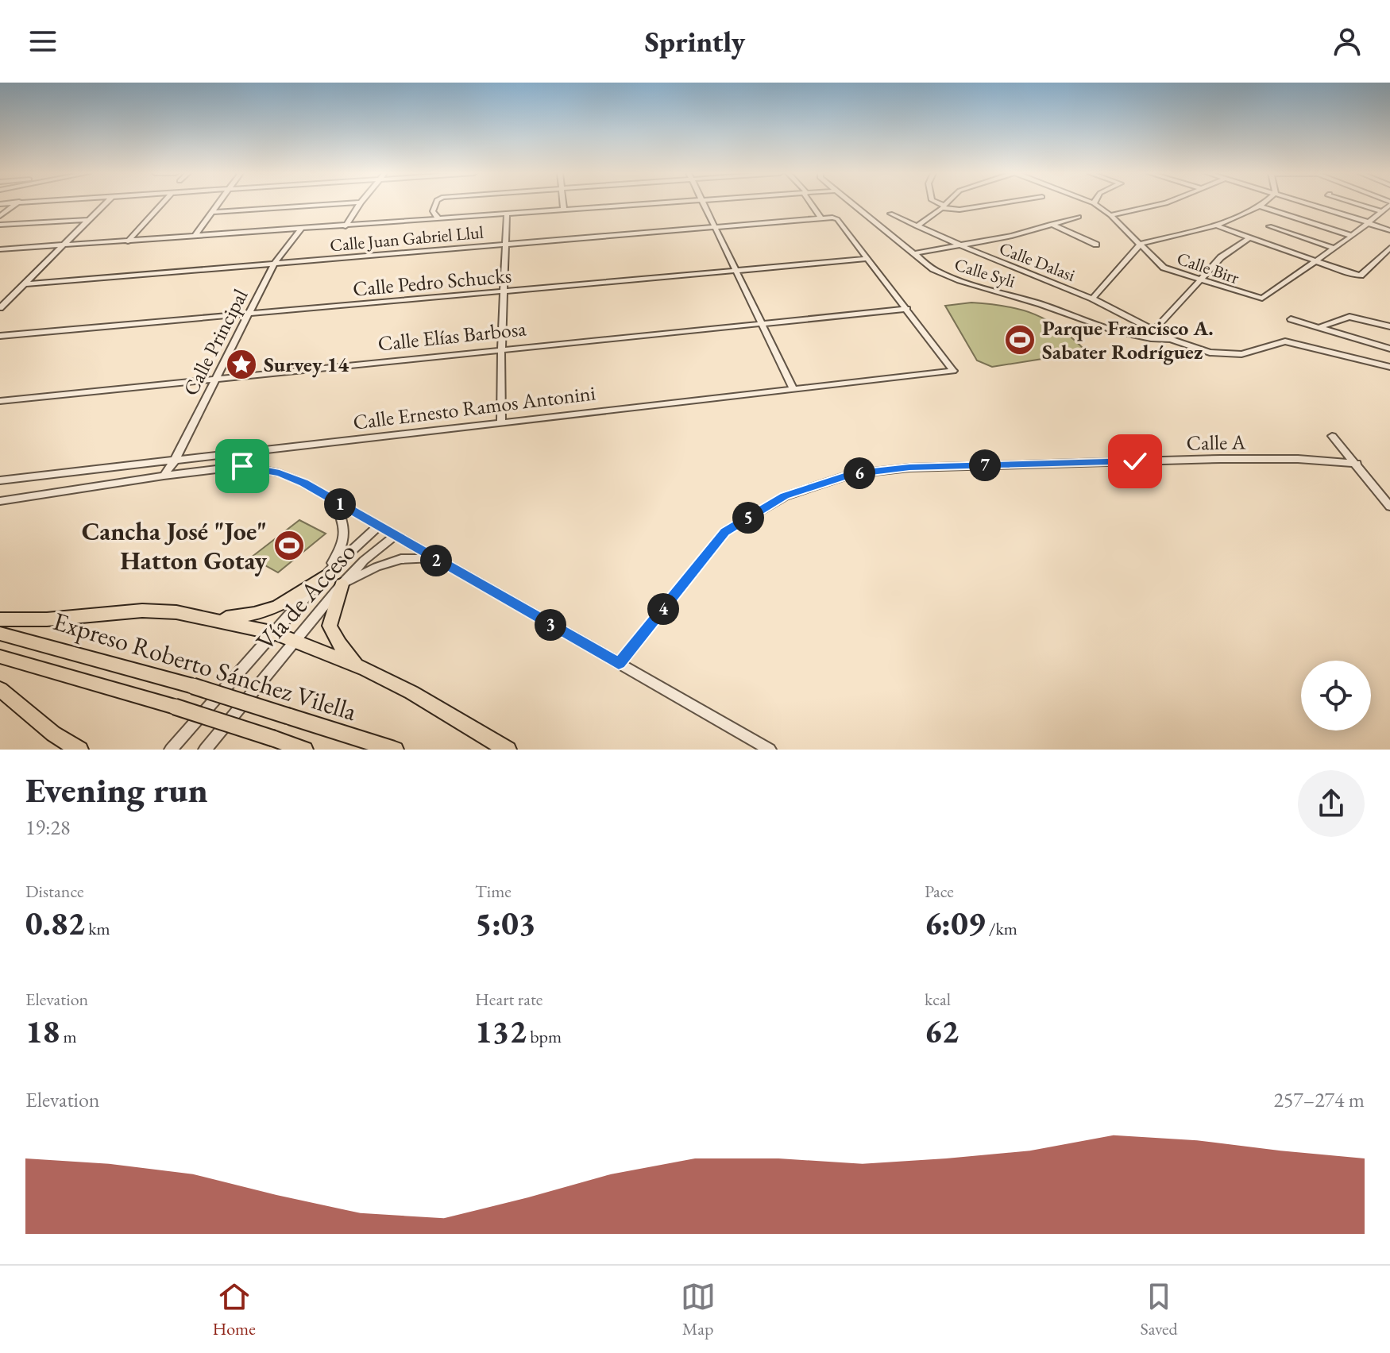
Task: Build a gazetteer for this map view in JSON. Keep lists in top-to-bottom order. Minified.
{"streets":{"highway":["Expreso Roberto Sánchez Vilella"],"street":["Calle Juan Gabriel Llul","Calle Dalasi","Calle Birr","Calle Syli","Calle Pedro Schucks","Calle Elías Barbosa","Calle Principal","Calle Ernesto Ramos Antonini","Calle A","Vía de Acceso"]},"crossings":[["Calle Juan Gabriel Llul","Calle Principal"],["Calle Dalasi","Calle Syli"],["Calle Pedro Schucks","Calle Principal"],["Calle Elías Barbosa","Calle Principal"],["Calle Elías Barbosa","Calle Ernesto Ramos Antonini"],["Calle Principal","Calle Ernesto Ramos Antonini"]],"places":{"sports":["Parque Francisco A. Sabater Rodríguez","Cancha José \"Joe\" Hatton Gotay"],"place":["Survey 14"]},"page":{"header":"Sprintly","pins":["7","6","1","5","2","4","3"],"heading":["Evening run","19:28"],"stats":[["Distance","0.82 km"],["Time","5:03"],["Pace","6:09 /km"],["Elevation","18 m"],["Heart rate","132 bpm"],["kcal","62"]],"chart":["Elevation","257–274 m"],"tabs":["Home","Map","Saved"]}}
